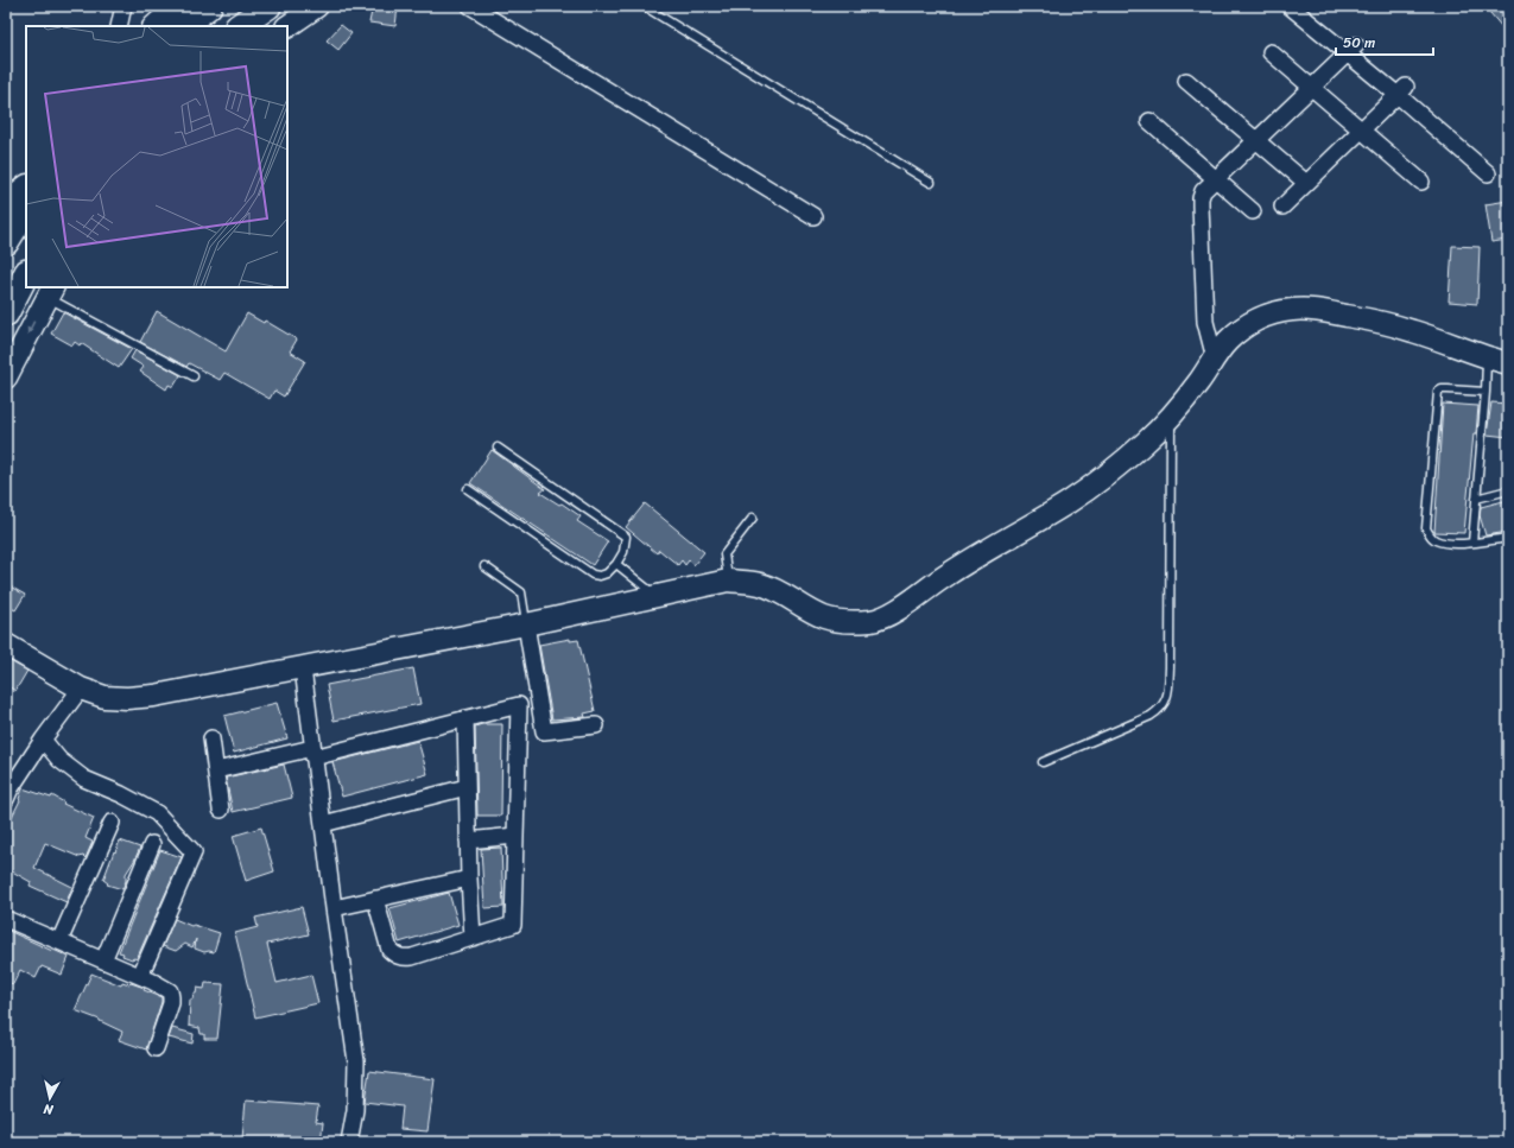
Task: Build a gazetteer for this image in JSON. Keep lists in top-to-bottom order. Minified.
{"scale_bar":"50 m","north":"bottom"}
